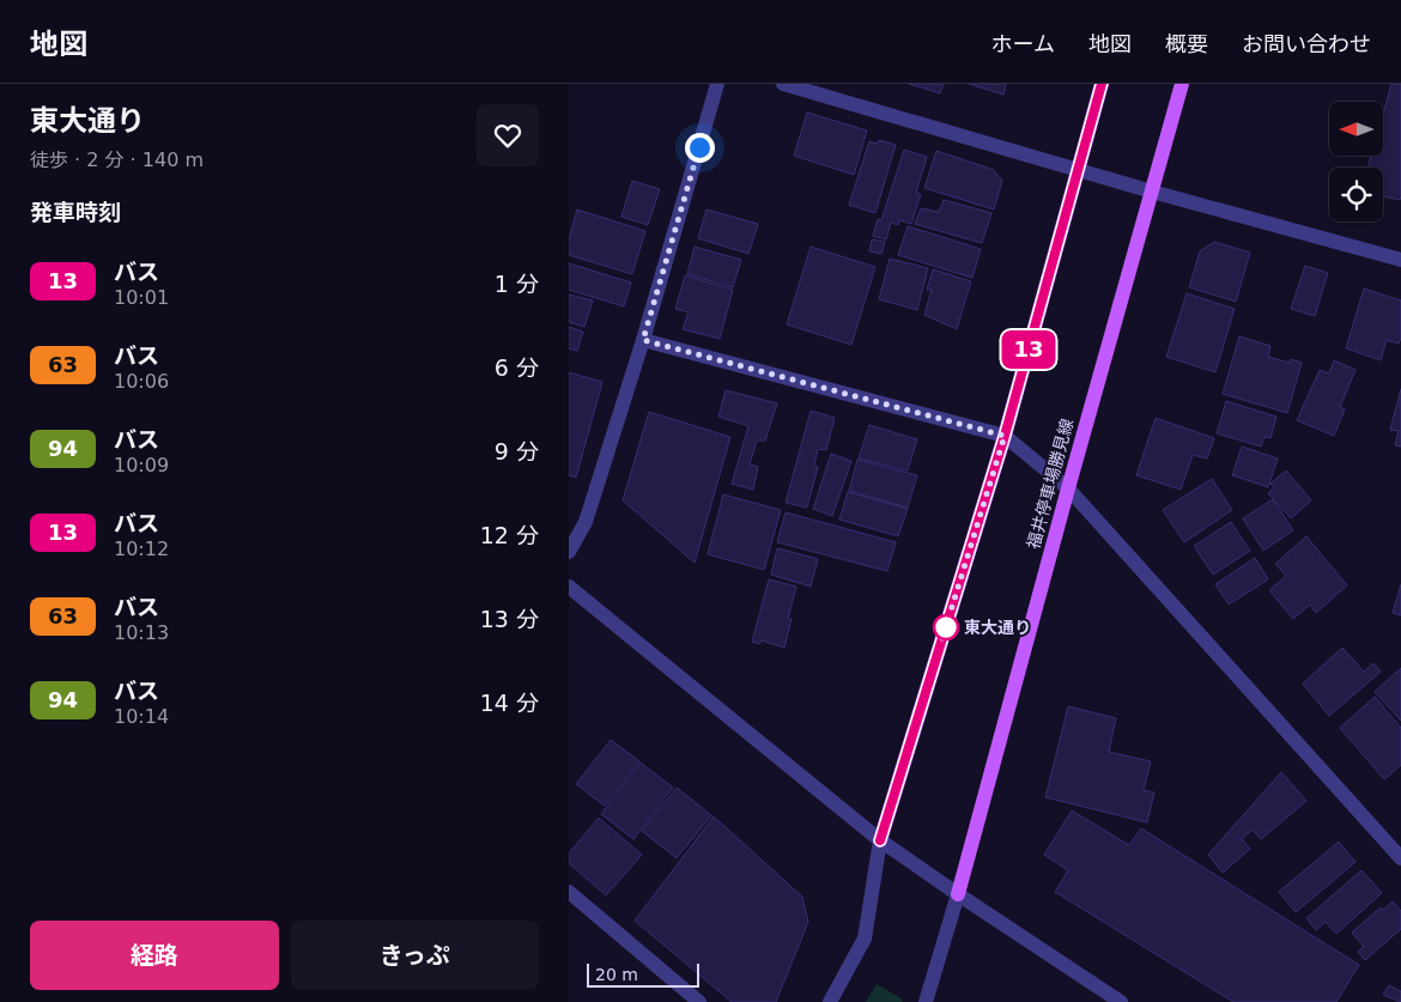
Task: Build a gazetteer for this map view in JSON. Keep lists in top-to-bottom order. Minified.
{"streets":{"main road":["福井停車場勝見線"]},"places":["東大通り"],"lines":["bus line 13"],"scale_bar":"20 m","north":"left","page":{"header":"地図","nav":["ホーム","地図","概要","お問い合わせ"],"heading":[["東大通り","徒歩 · 2 分 · 140 m"],"発車時刻"],"on_map":"13","list":[{"mark":"13","name":"バス","note":"10:01","value":"1 分"},{"mark":"63","name":"バス","note":"10:06","value":"6 分"},{"mark":"94","name":"バス","note":"10:09","value":"9 分"},{"mark":"13","name":"バス","note":"10:12","value":"12 分"},{"mark":"63","name":"バス","note":"10:13","value":"13 分"},{"mark":"94","name":"バス","note":"10:14","value":"14 分"}],"buttons":["経路","きっぷ"],"scale":"20 m"}}
